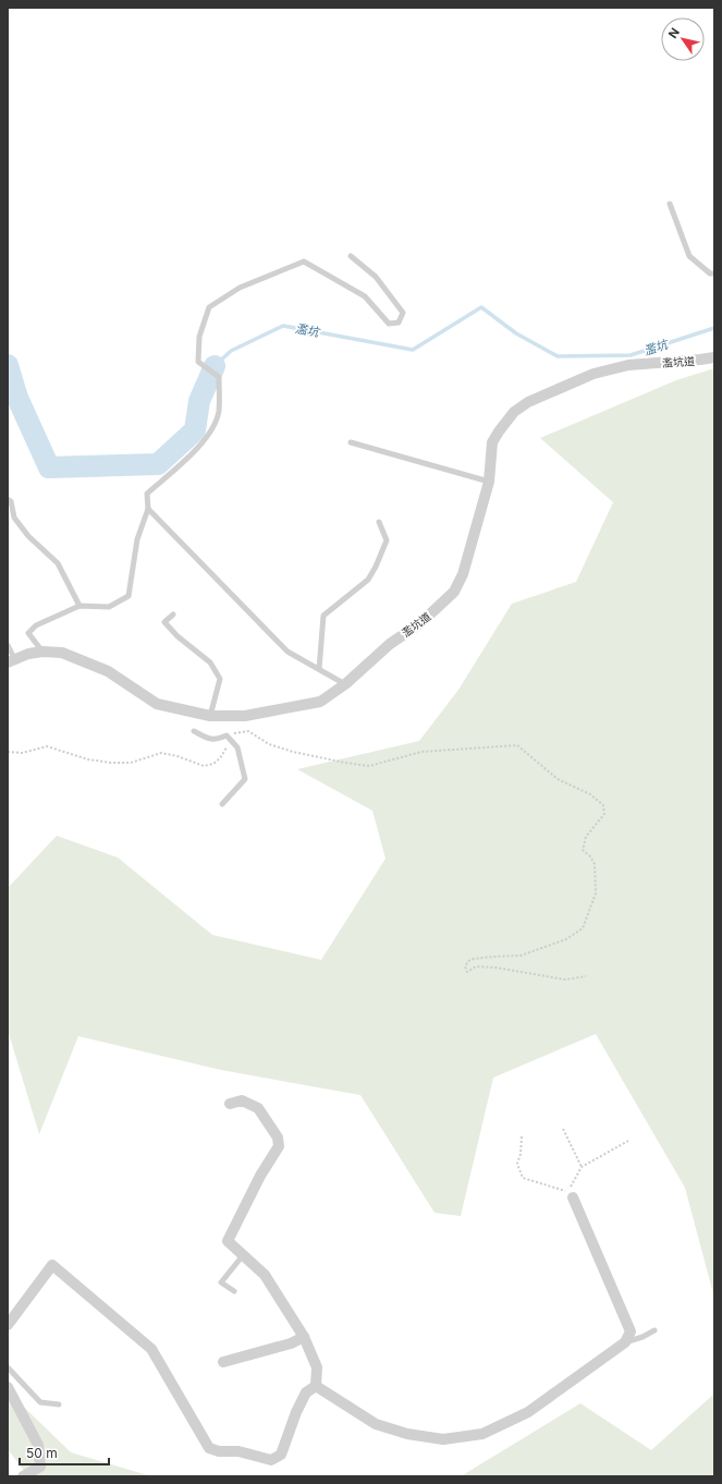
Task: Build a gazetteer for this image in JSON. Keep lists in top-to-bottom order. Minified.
{"streets":{"street":["濫坑道"]},"water":["濫坑"],"scale_bar":"50 m","north":"top left"}
